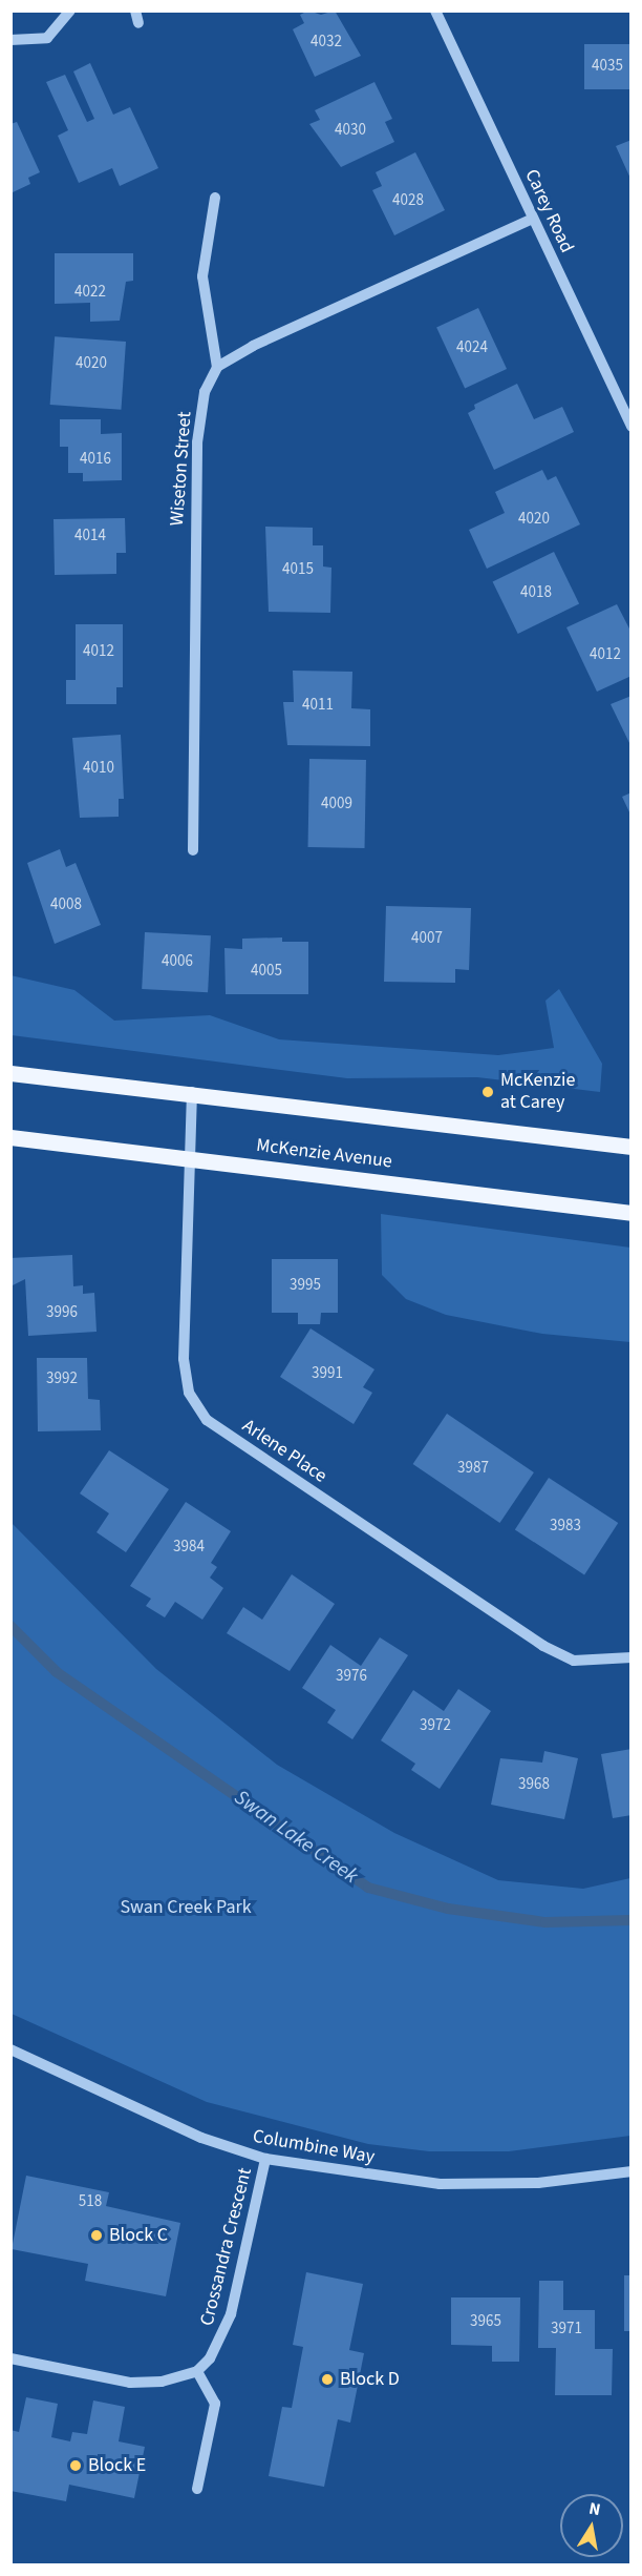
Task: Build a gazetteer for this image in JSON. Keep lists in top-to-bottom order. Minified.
{"streets":{"main road":["McKenzie Avenue"],"street":["Carey Road","Wiseton Street","Arlene Place","Columbine Way","Crossandra Crescent"]},"crossings":[["McKenzie Avenue","Arlene Place"],["Columbine Way","Crossandra Crescent"]],"water":["Swan Lake Creek"],"parks":["Swan Creek Park"],"places":["McKenzie at Carey","Block C","Block D","Block E"],"house_numbers":["4032","4035","4030","4028","4022","4024","4020","4016","4020","4014","4015","4018","4012","4012","4011","4010","4009","4008","4007","4006","4005","3995","3996","3991","3992","3987","3983","3984","3976","3972","3968","518","3965","3971"],"north":"top"}
